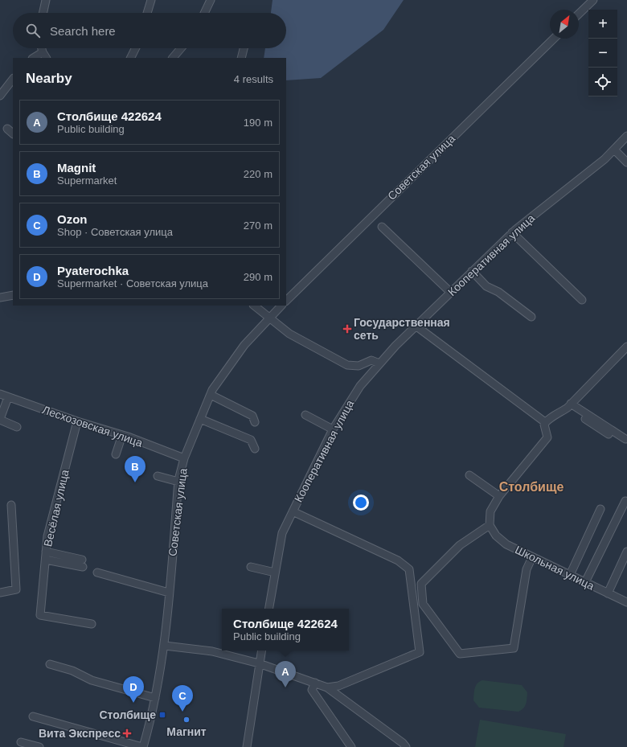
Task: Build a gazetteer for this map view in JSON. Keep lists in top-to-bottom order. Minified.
{"streets":{"street":["Советская улица","Кооперативная улица","Лесхозовская улица","Весёлая улица","Школьная улица"]},"crossings":[["Советская улица","Лесхозовская улица"],["Лесхозовская улица","Весёлая улица"]],"districts":["Столбище"],"places":{"health":["Государственная сеть","Вита Экспресс"],"transit":["Столбище"],"other":["Магнит"]},"north":"top right","page":{"map_buttons":["+","−"],"search":"Search here","heading":["Nearby","4 results"],"list":[{"mark":"A","name":"Столбище 422624","note":"Public building","value":"190 m"},{"mark":"B","name":"Magnit","note":"Supermarket","value":"220 m"},{"mark":"C","name":"Ozon","note":"Shop · Советская улица","value":"270 m"},{"mark":"D","name":"Pyaterochka","note":"Supermarket · Советская улица","value":"290 m"}],"pins":["B","A","D","C"],"popup":["Столбище 422624","Public building"]}}
